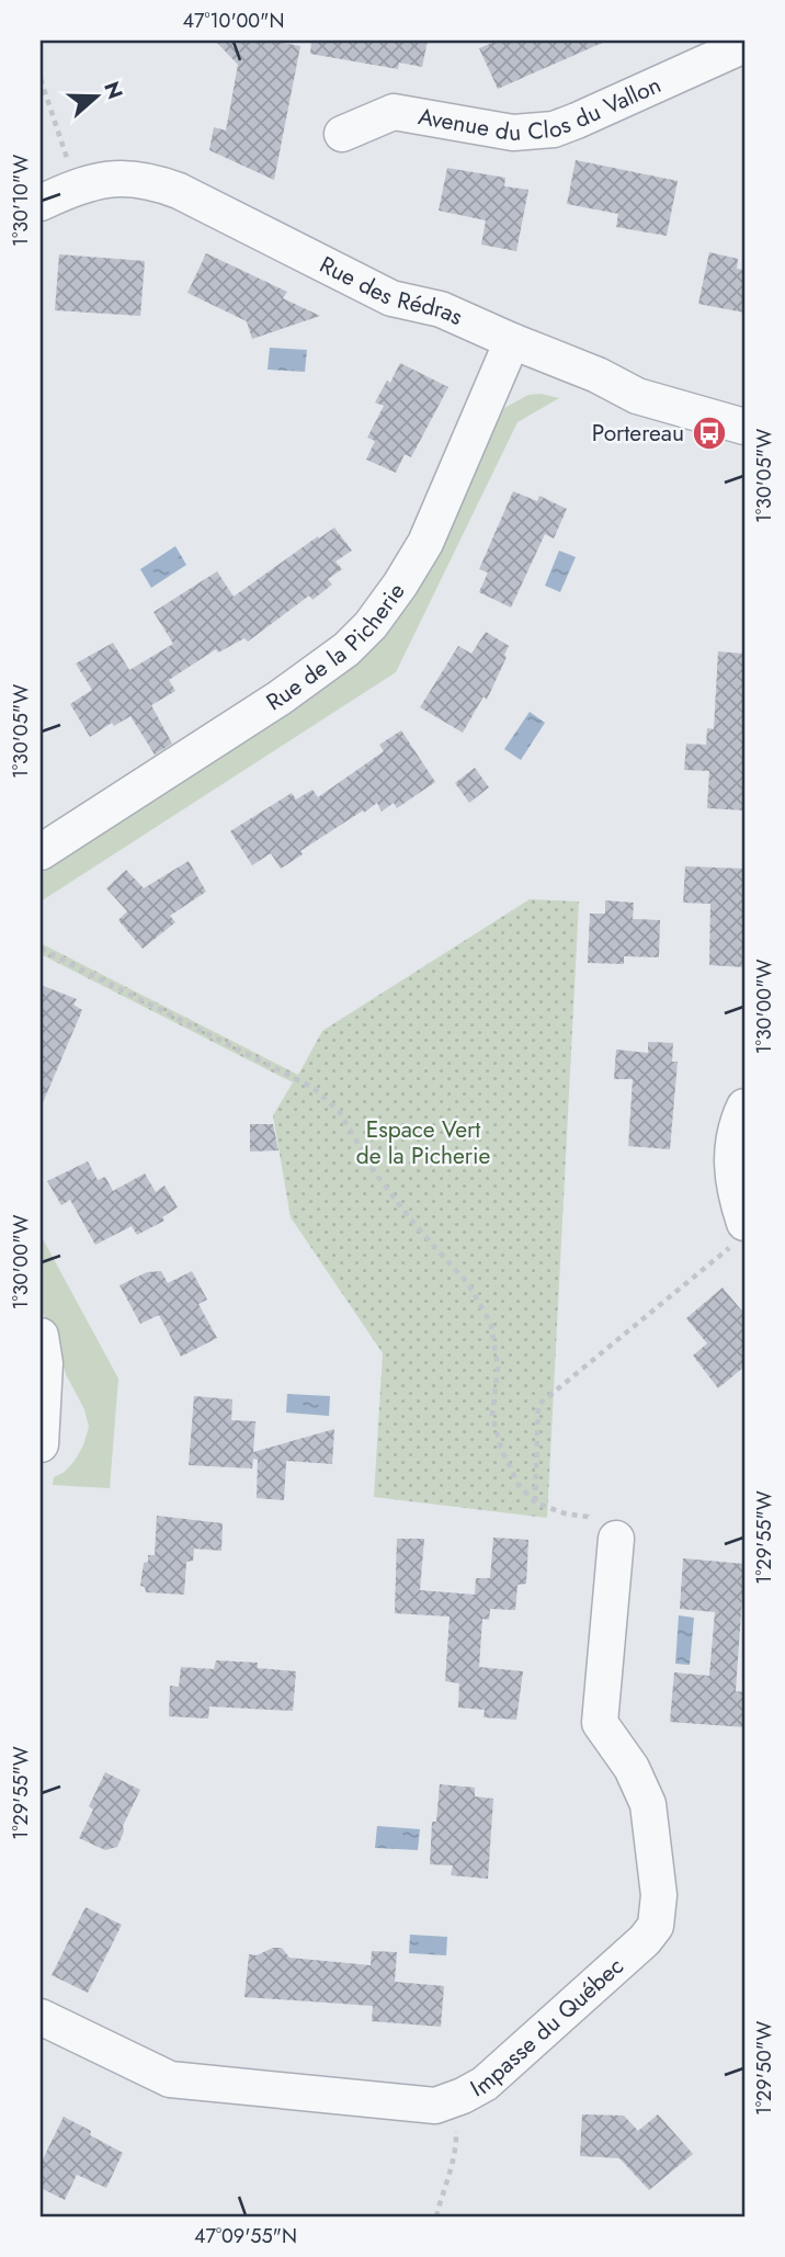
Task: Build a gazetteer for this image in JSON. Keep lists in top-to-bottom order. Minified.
{"streets":{"street":["Avenue du Clos du Vallon","Rue des Rédras","Rue de la Picherie","Impasse du Québec"]},"crossings":[["Rue des Rédras","Rue de la Picherie"]],"parks":["Espace Vert de la Picherie"],"places":{"bus stop":["Portereau"]},"north":"right","coordinates":["47°10'00\"N","1°30'10\"W","1°30'05\"W","1°30'00\"W","1°29'55\"W","1°29'50\"W","47°09'55\"N"]}
